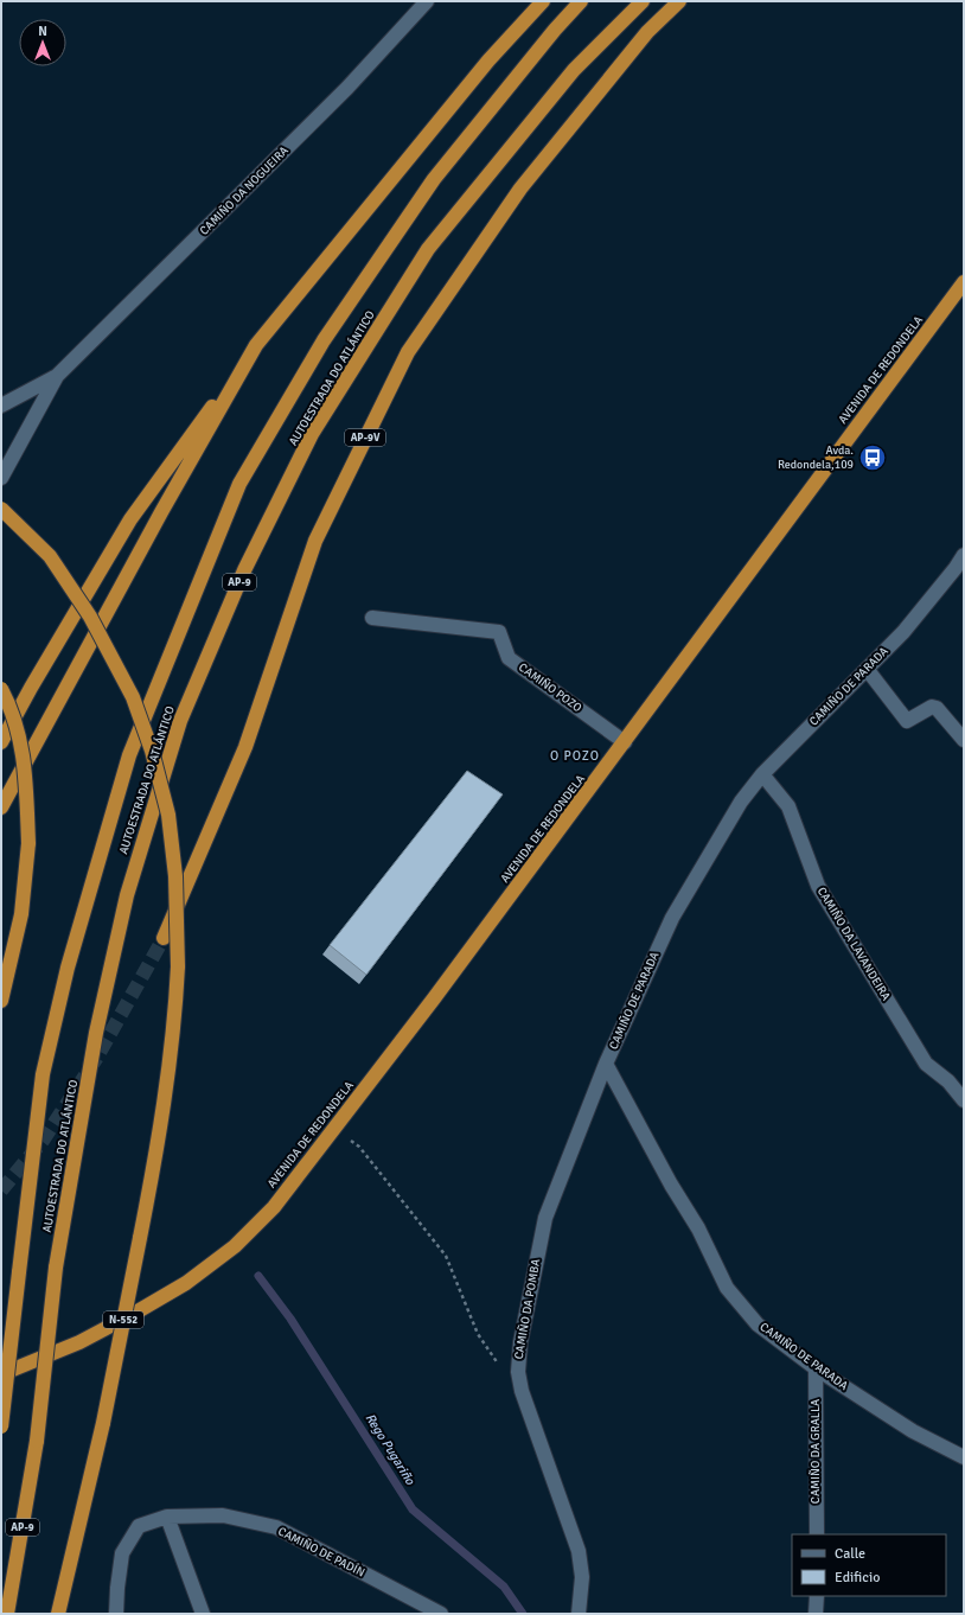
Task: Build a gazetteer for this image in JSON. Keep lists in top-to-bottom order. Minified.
{"streets":{"highway":["AVENIDA DE REDONDELA","AUTOESTRADA DO ATLÁNTICO","AP-9V","AP-9","N-552"],"street":["CAMIÑO DA NOGUEIRA","CAMIÑO DE PARADA","CAMIÑO POZO","CAMIÑO DA LAVANDEIRA","CAMIÑO DA POMBA","CAMIÑO DA GRALLA","CAMIÑO DE PADÍN"]},"crossings":[["AVENIDA DE REDONDELA","CAMIÑO POZO"],["CAMIÑO DE PARADA","CAMIÑO DA LAVANDEIRA"],["CAMIÑO DE PARADA","CAMIÑO DA POMBA"],["CAMIÑO DE PARADA","CAMIÑO DA GRALLA"]],"districts":["O POZO"],"water":["Rego Pugariño"],"places":{"bus stop":["Avda. Redondela,109"]},"legend":["Calle","Edificio"],"north":"top"}
